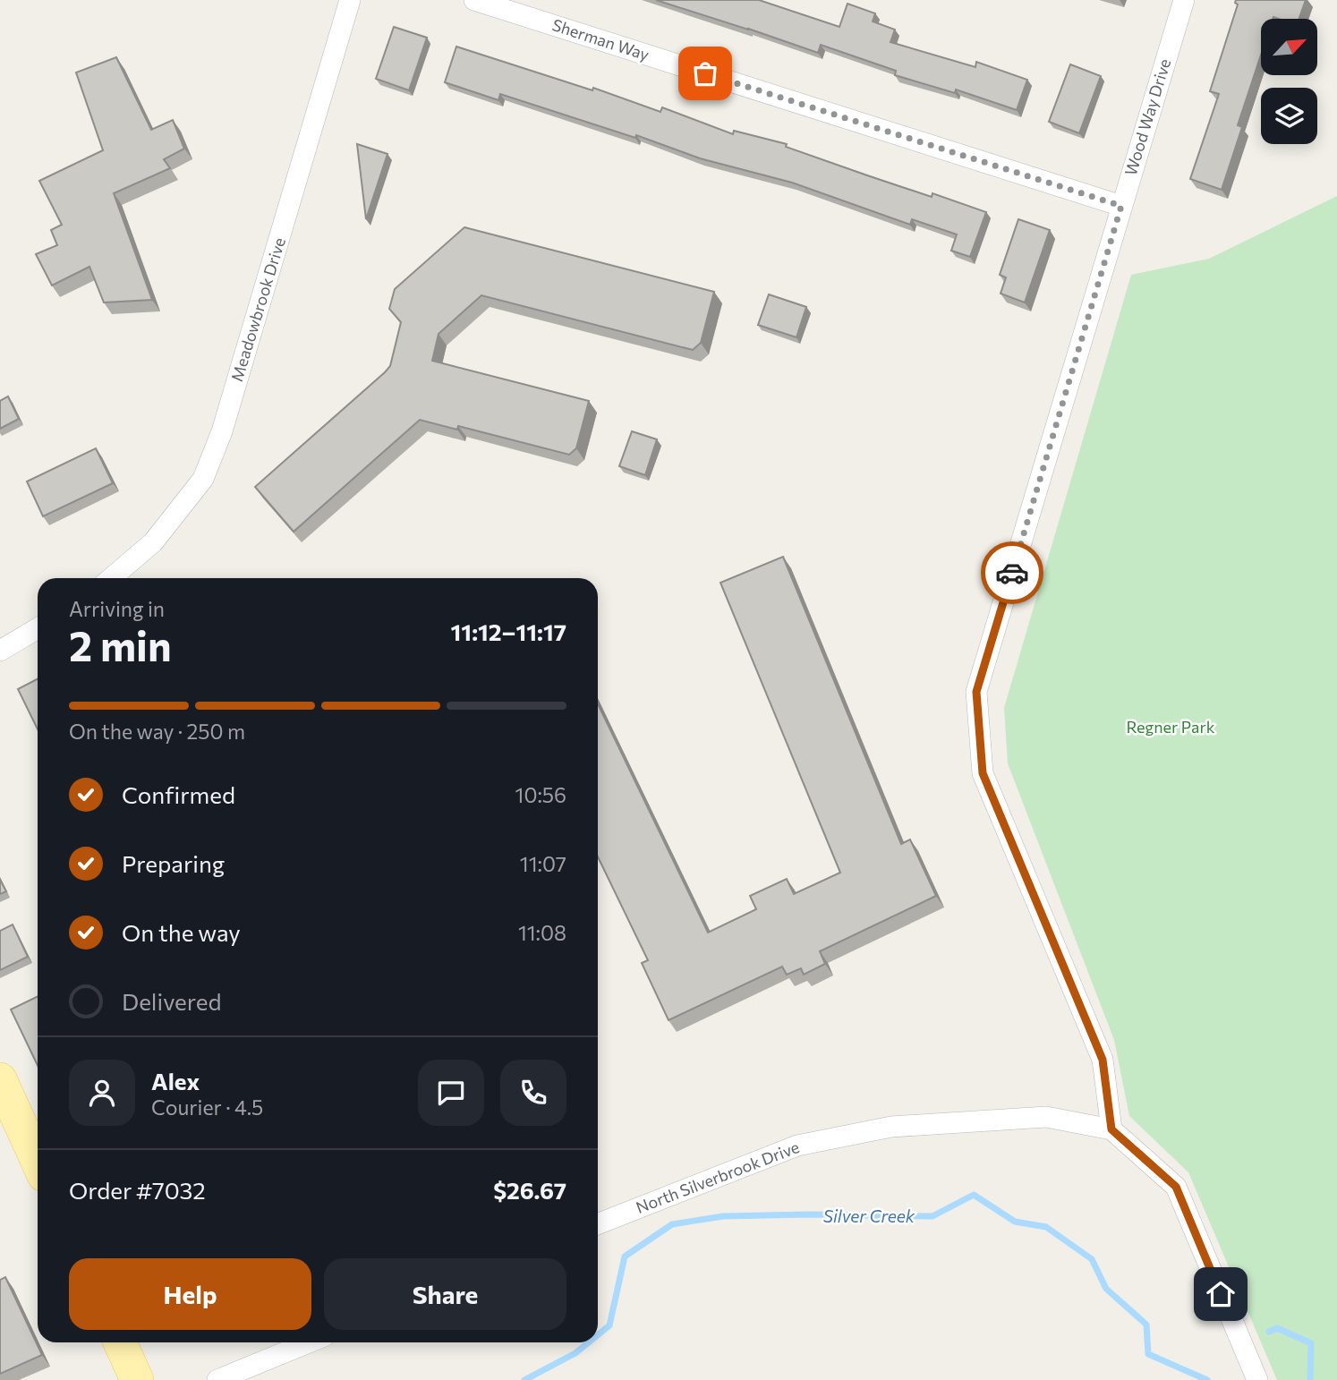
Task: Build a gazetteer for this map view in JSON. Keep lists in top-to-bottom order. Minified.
{"streets":{"street":["Sherman Way","Wood Way Drive","Meadowbrook Drive","North Silverbrook Drive"]},"crossings":[["Sherman Way","Wood Way Drive"],["Wood Way Drive","North Silverbrook Drive"]],"water":["Silver Creek"],"parks":["Regner Park"],"north":"top right","page":{"heading":["2 min","Arriving in","11:12–11:17"],"panel":["Alex","Courier · 4.5","Order #7032","$26.67"],"bar":"On the way · 250 m","list":[["Confirmed","10:56"],["Preparing","11:07"],["On the way","11:08"],"Delivered"],"buttons":["Help","Share"]}}
